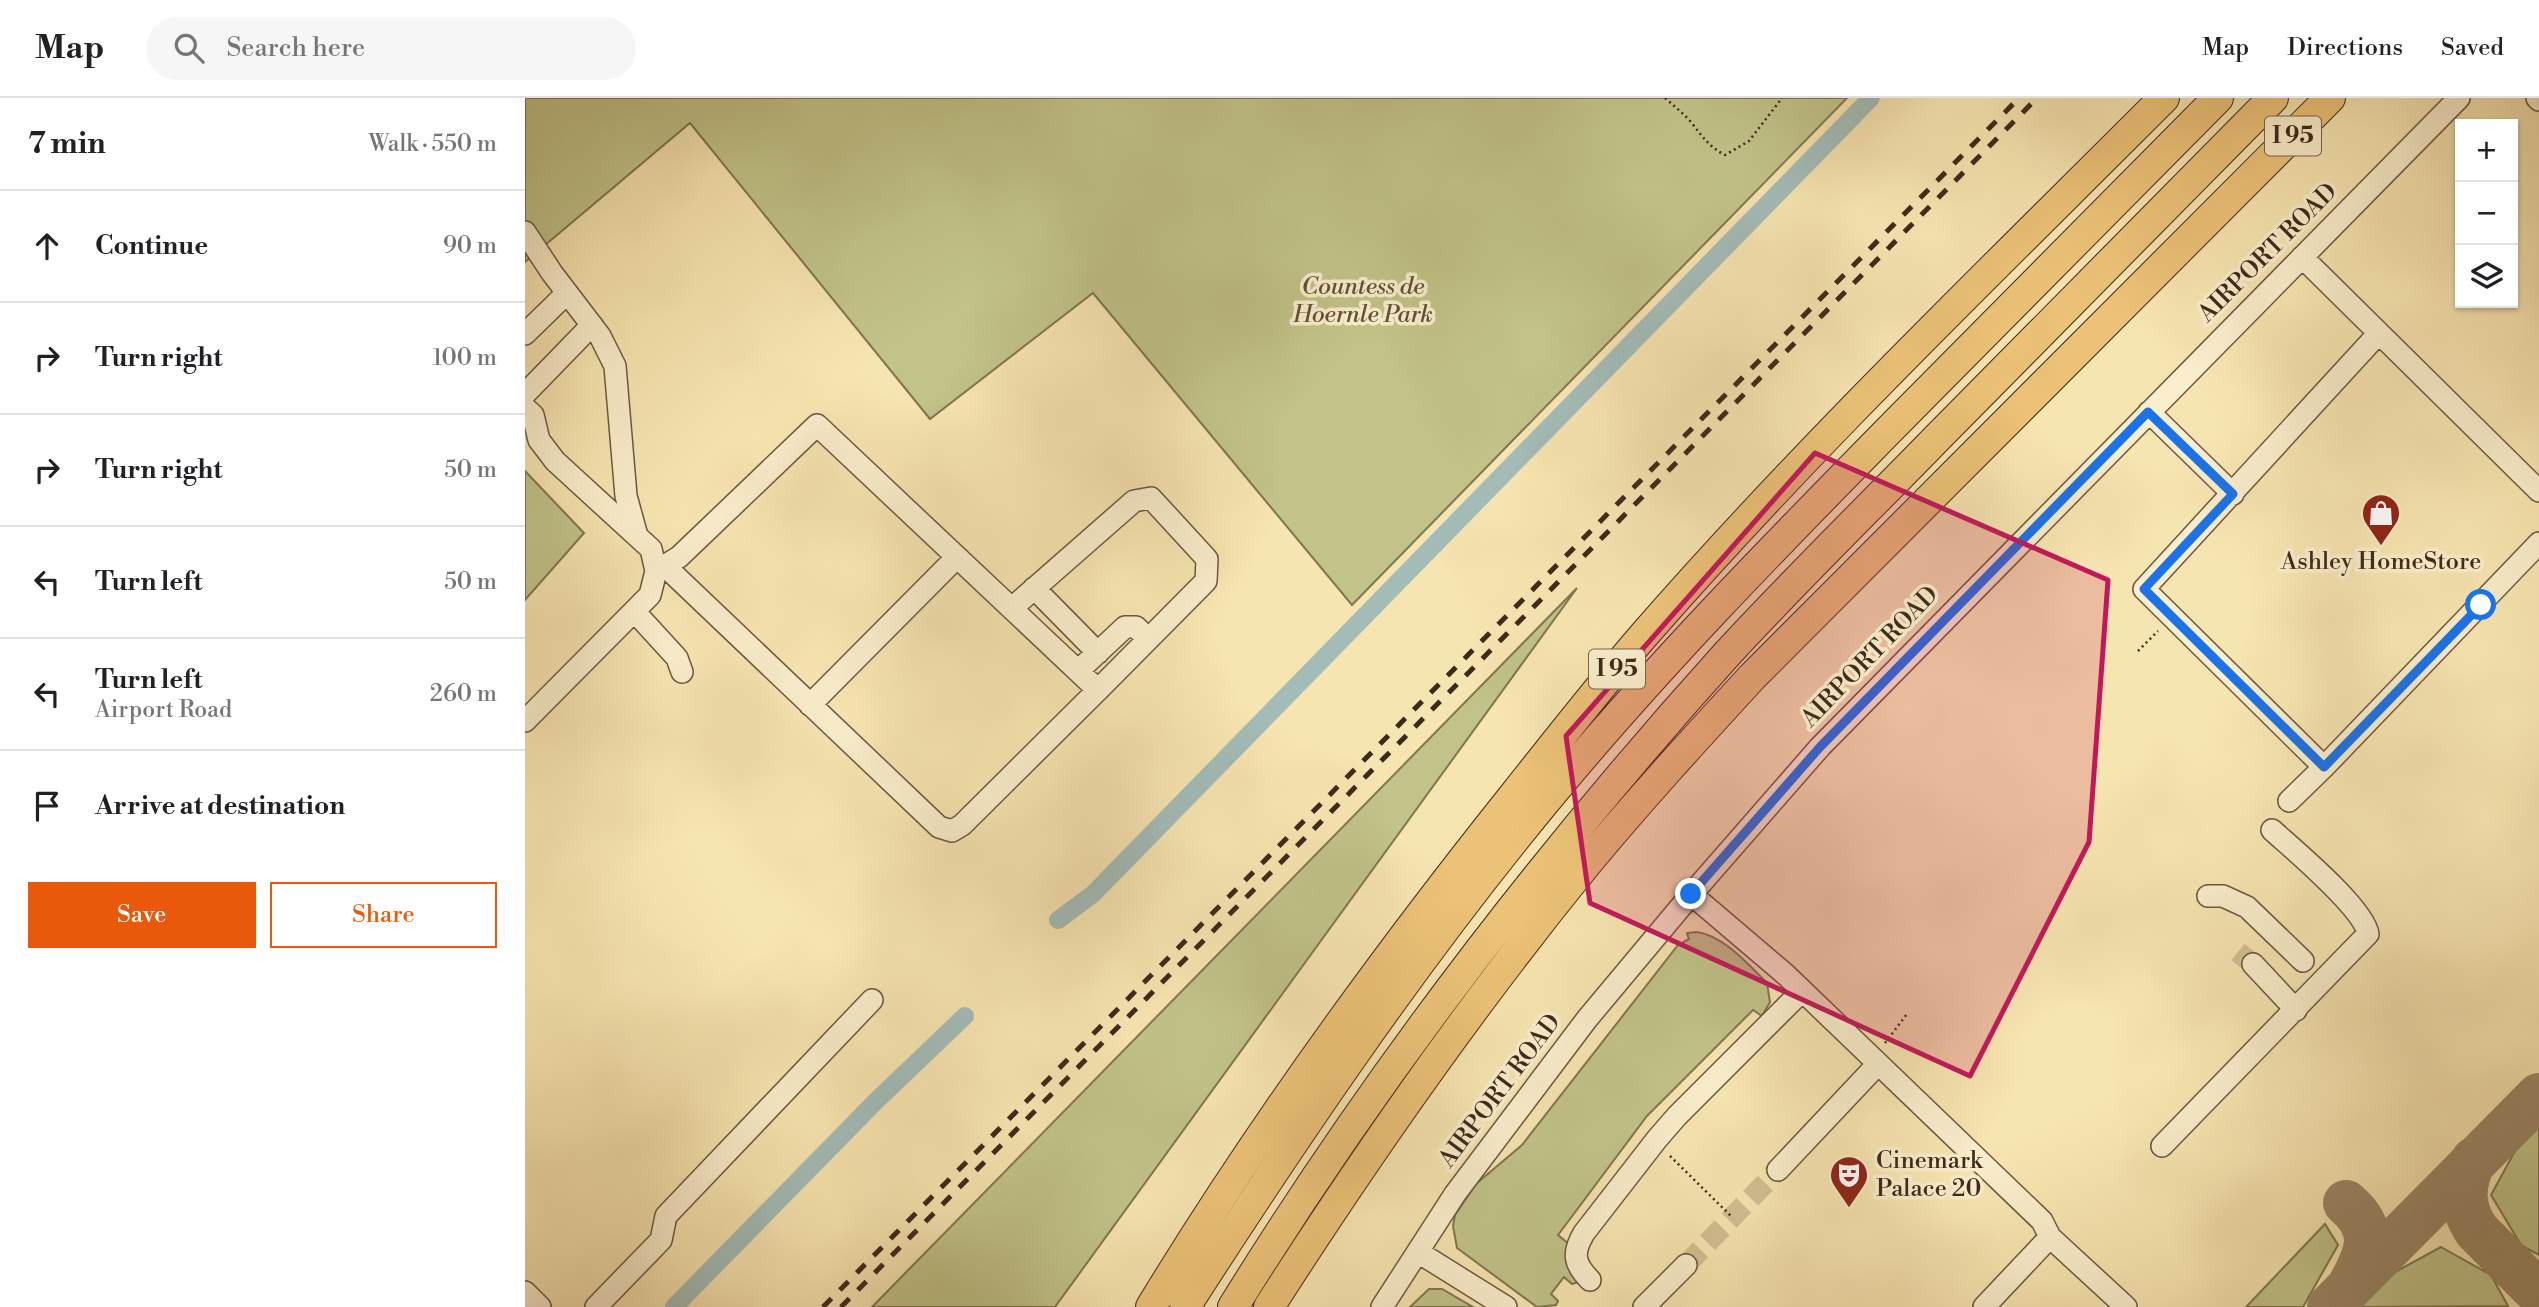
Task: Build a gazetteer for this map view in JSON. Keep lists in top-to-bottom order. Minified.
{"streets":{"highway":["I 95"],"street":["AIRPORT ROAD"]},"parks":["Countess de Hoernle Park"],"places":{"shop":["Ashley HomeStore"],"theatre":["Cinemark Palace 20"]},"page":{"header":"Map","search":"Search here","nav":["Map","Directions","Saved"],"heading":["7 min","Walk · 550 m"],"map_buttons":["+","−"],"list":[["Continue","90 m"],["Turn right","100 m"],["Turn right","50 m"],["Turn left","50 m"],["Turn left","Airport Road","260 m"],"Arrive at destination"],"buttons":["Save","Share"]}}
